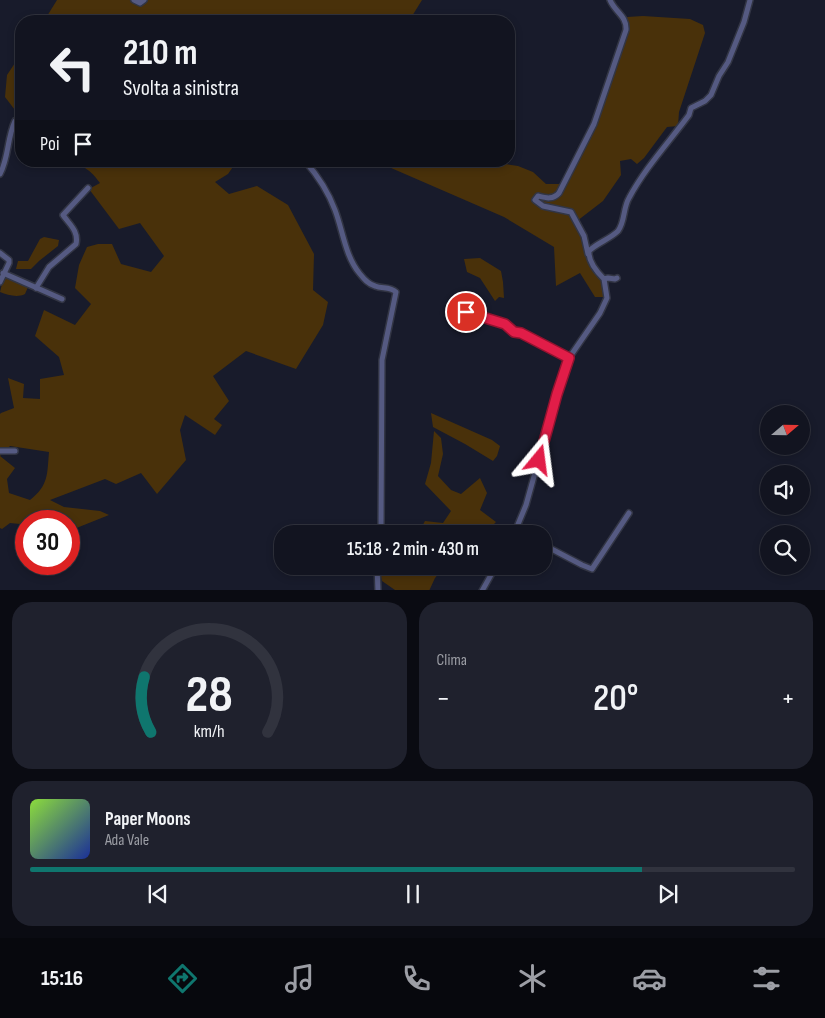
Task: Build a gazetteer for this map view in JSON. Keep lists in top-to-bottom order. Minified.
{"north":"right","page":{"turn":["210 m","Svolta a sinistra"],"then":"Poi","limit":"30","trip":"15:18 · 2 min · 430 m","tile":"Clima","heat":["−","20°","+"],"song":["Paper Moons","Ada Vale"],"tabs":"15:16","gauge":["28","km/h"]}}
